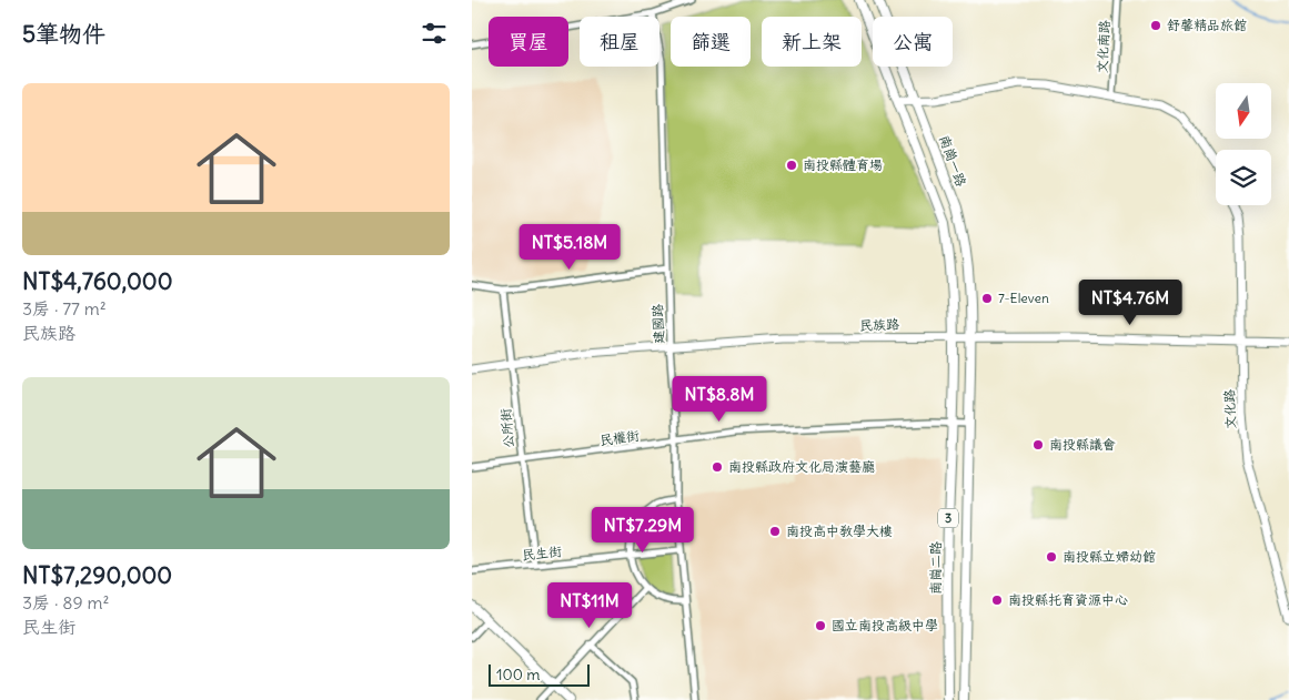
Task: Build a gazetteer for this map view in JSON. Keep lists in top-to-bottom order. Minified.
{"streets":{"main road":["南崗一路","民族路","文化路","3","南崗二路"],"street":["文化南路","建國路","公所街","民權街","民生街"]},"crossings":[["南崗一路","民族路"],["南崗一路","3"],["南崗一路","南崗二路"],["建國路","民族路"],["建國路","民權街"],["建國路","民生街"],["民族路","文化路"],["民族路","公所街"],["民族路","3"],["民族路","南崗二路"],["公所街","民權街"],["公所街","民生街"],["民權街","3"],["民權街","南崗二路"]],"places":["舒馨精品旅館","南投縣體育場","7-Eleven","南投縣議會","南投縣政府文化局演藝廳","南投高中教學大樓","南投縣立婦幼館","南投縣托育資源中心","國立南投高級中學"],"scale_bar":"100 m","north":"bottom","page":{"heading":"5筆物件","chip":["買屋","租屋","篩選","新上架","公寓"],"list":[{"name":"NT$4,760,000","note":"3房 · 77 m² · 民族路"},{"name":"NT$7,290,000","note":"3房 · 89 m² · 民生街"}],"price":["NT$5.18M","NT$4.76M","NT$8.8M","NT$7.29M","NT$11M"],"scale":"100 m"}}
